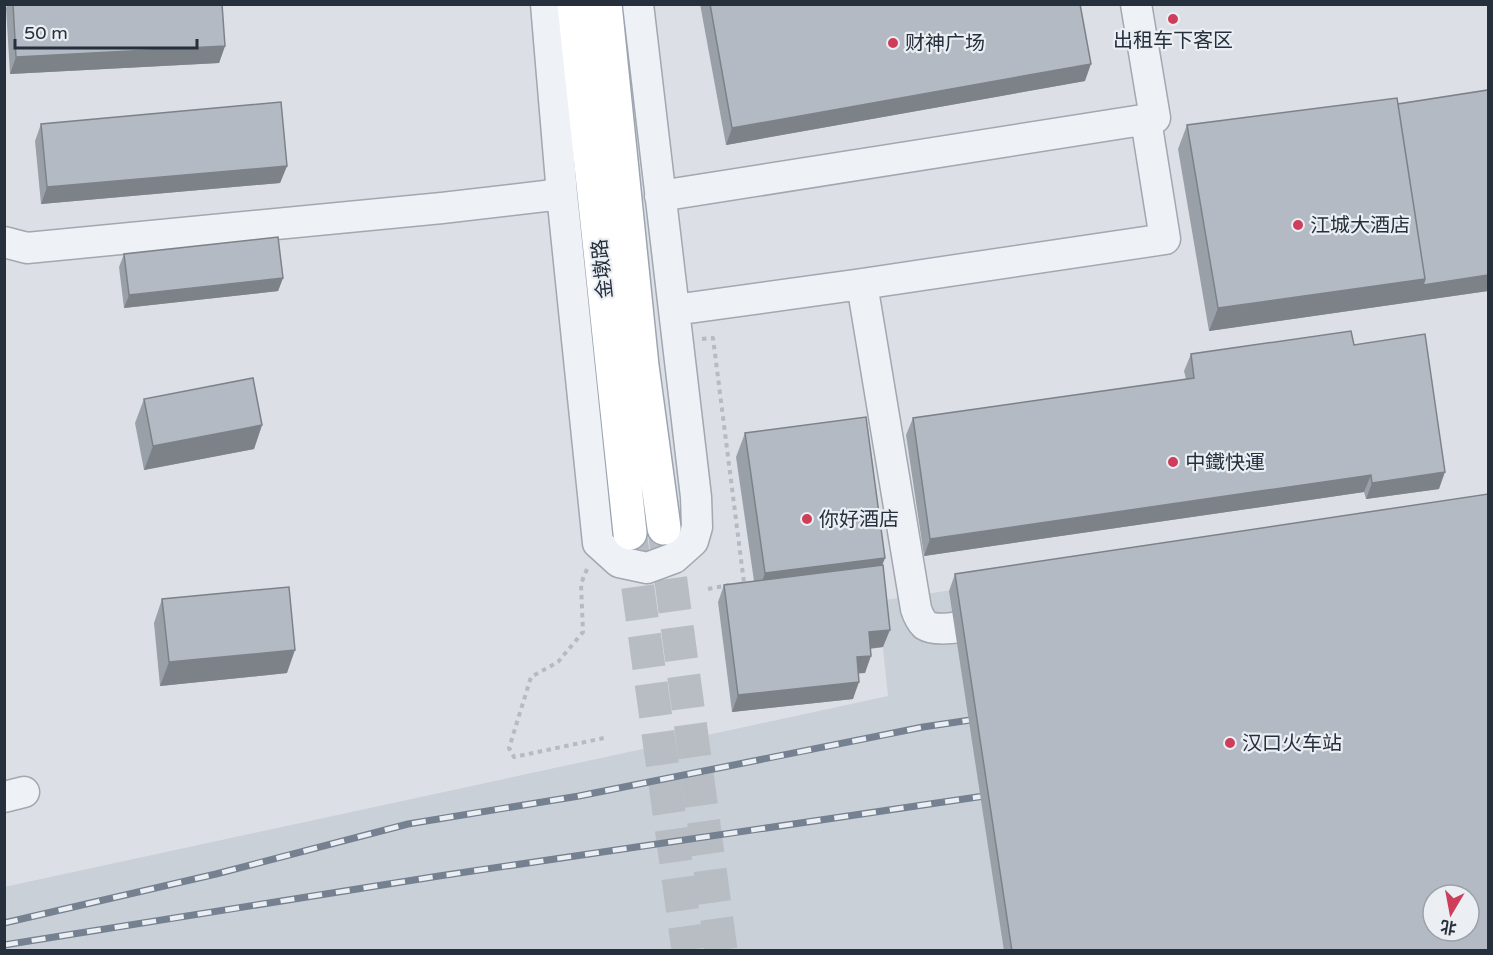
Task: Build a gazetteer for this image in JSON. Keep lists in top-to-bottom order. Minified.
{"streets":{"main road":["金墩路"]},"places":["出租车下客区","财神广场","江城大酒店","中鐵快運","你好酒店","汉口火车站"],"scale_bar":"50 m","north":"bottom"}
